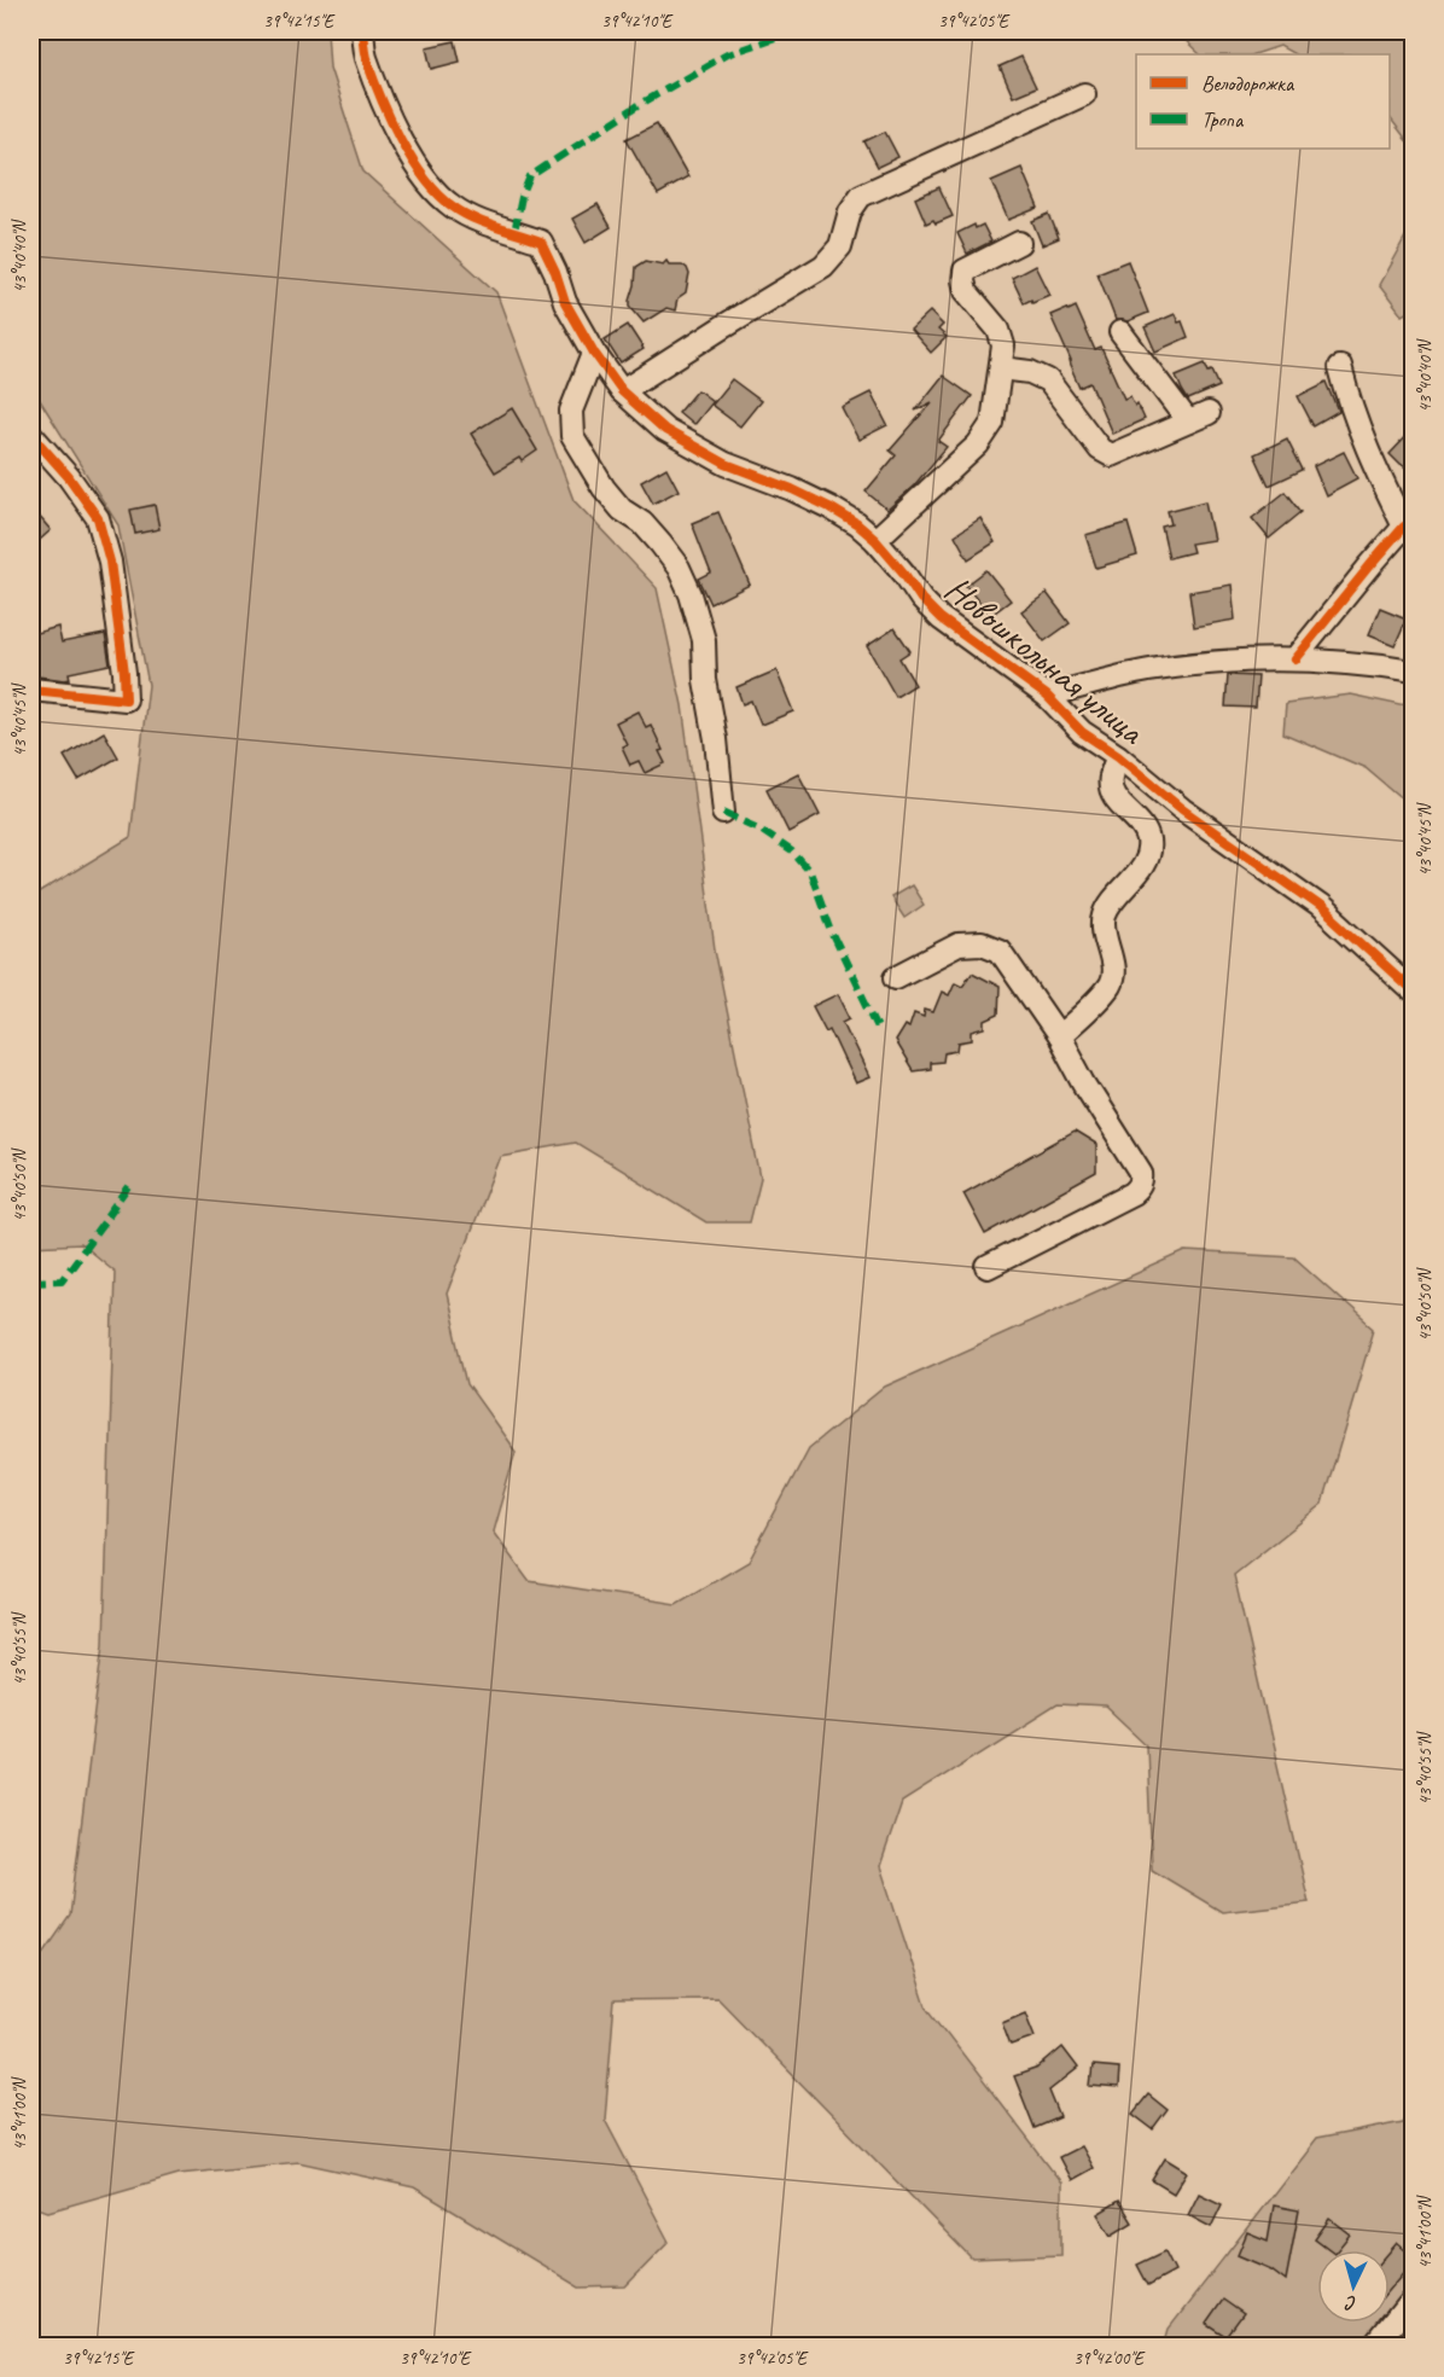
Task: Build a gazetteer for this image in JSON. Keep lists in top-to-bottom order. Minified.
{"streets":{"street":["Новошкольная улица"]},"legend":["Велодорожка","Тропа"],"north":"bottom","coordinates":["39°42'15\"E","39°42'10\"E","39°42'05\"E","43°40'40\"N","43°40'45\"N","43°40'50\"N","43°40'55\"N","43°41'00\"N","39°42'00\"E"]}
